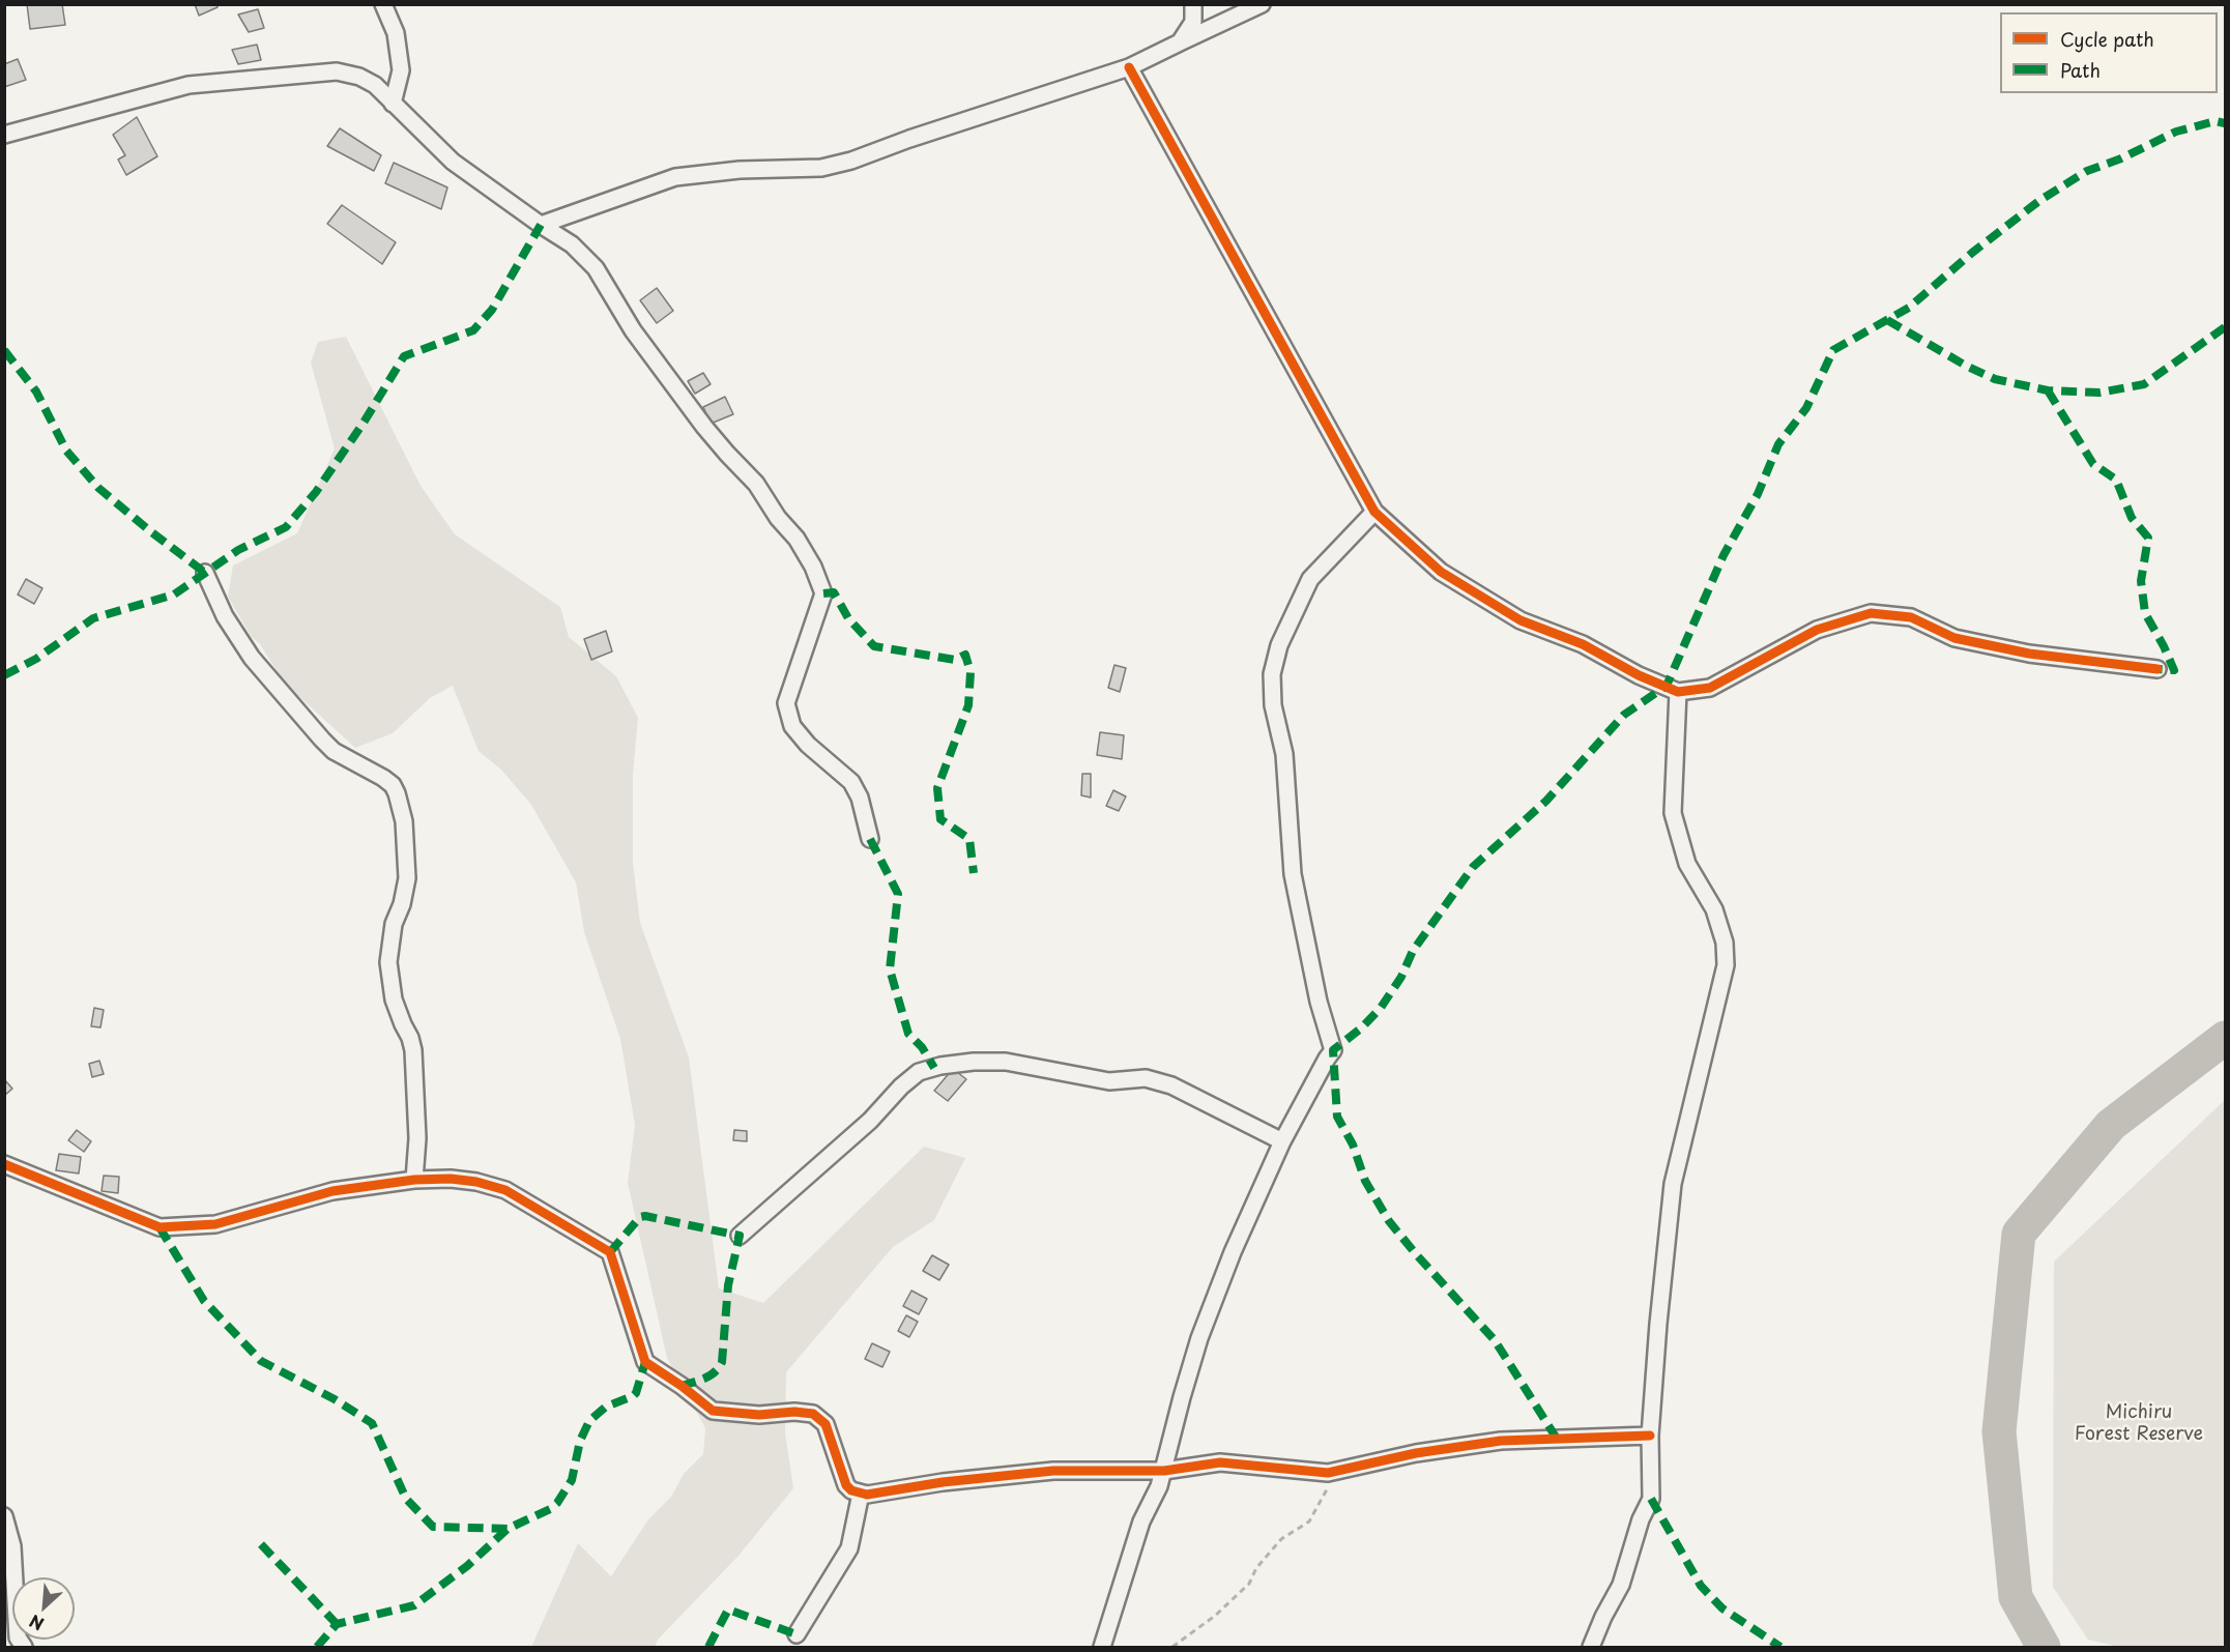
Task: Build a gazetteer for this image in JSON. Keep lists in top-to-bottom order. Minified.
{"parks":["Michiru Forest Reserve"],"legend":["Cycle path","Path"],"north":"bottom left"}
